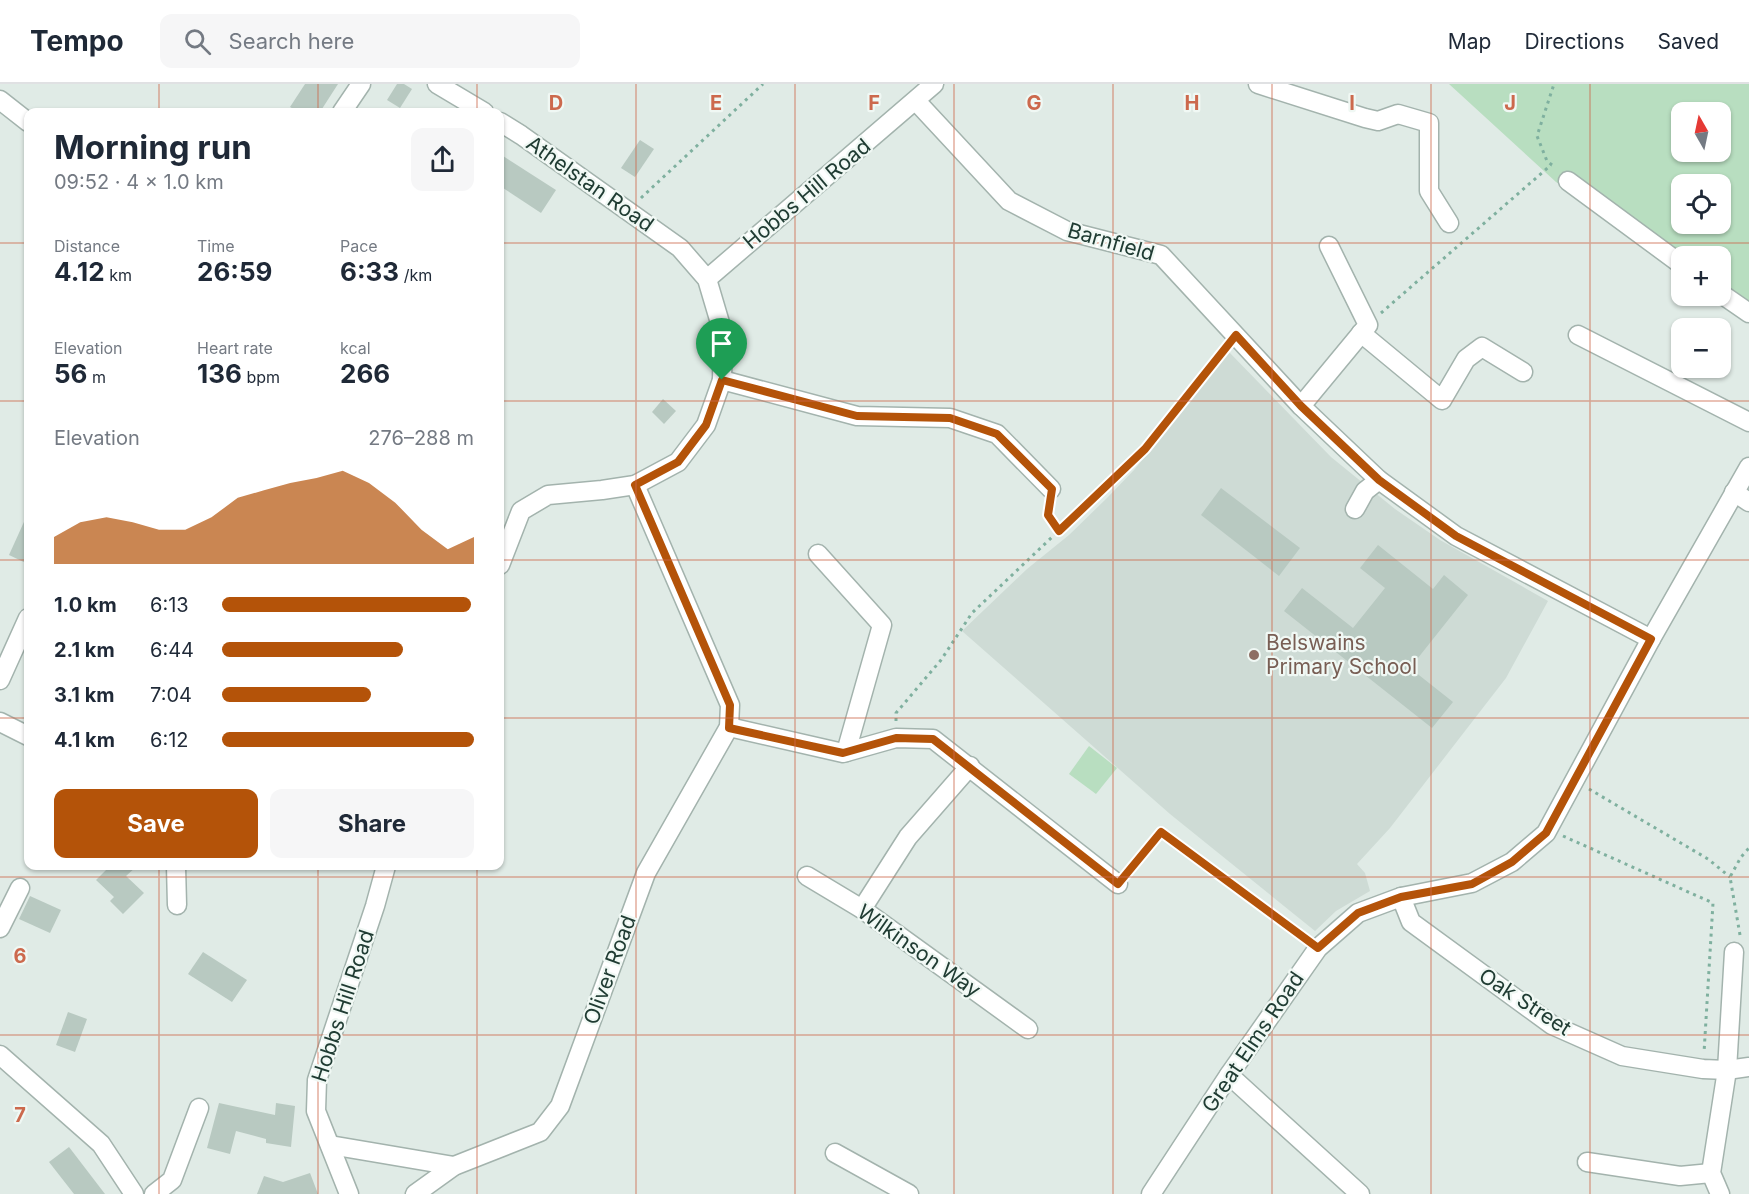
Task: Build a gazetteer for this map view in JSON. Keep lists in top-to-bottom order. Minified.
{"streets":{"street":["Athelstan Road","Hobbs Hill Road","Barnfield","Wilkinson Way","Oliver Road","Oak Street","Great Elms Road"]},"crossings":[["Athelstan Road","Hobbs Hill Road"],["Hobbs Hill Road","Barnfield"],["Barnfield","Great Elms Road"],["Oak Street","Great Elms Road"]],"places":["Belswains Primary School"],"north":"top","page":{"header":"Tempo","search":"Search here","nav":["Map","Directions","Saved"],"map_buttons":["+","−"],"heading":["Morning run","09:52 · 4 × 1.0 km"],"stats":[["Distance","4.12 km"],["Time","26:59"],["Pace","6:33 /km"],["Elevation","56 m"],["Heart rate","136 bpm"],["kcal","266"]],"chart":["Elevation","276–288 m"],"list":[{"name":"1.0 km","note":"6:13"},{"name":"2.1 km","note":"6:44"},{"name":"3.1 km","note":"7:04"},{"name":"4.1 km","note":"6:12"}],"buttons":["Save","Share"]},"grid":{"columns":["D","E","F","G","H","I","J"],"rows":["6","7"]}}
